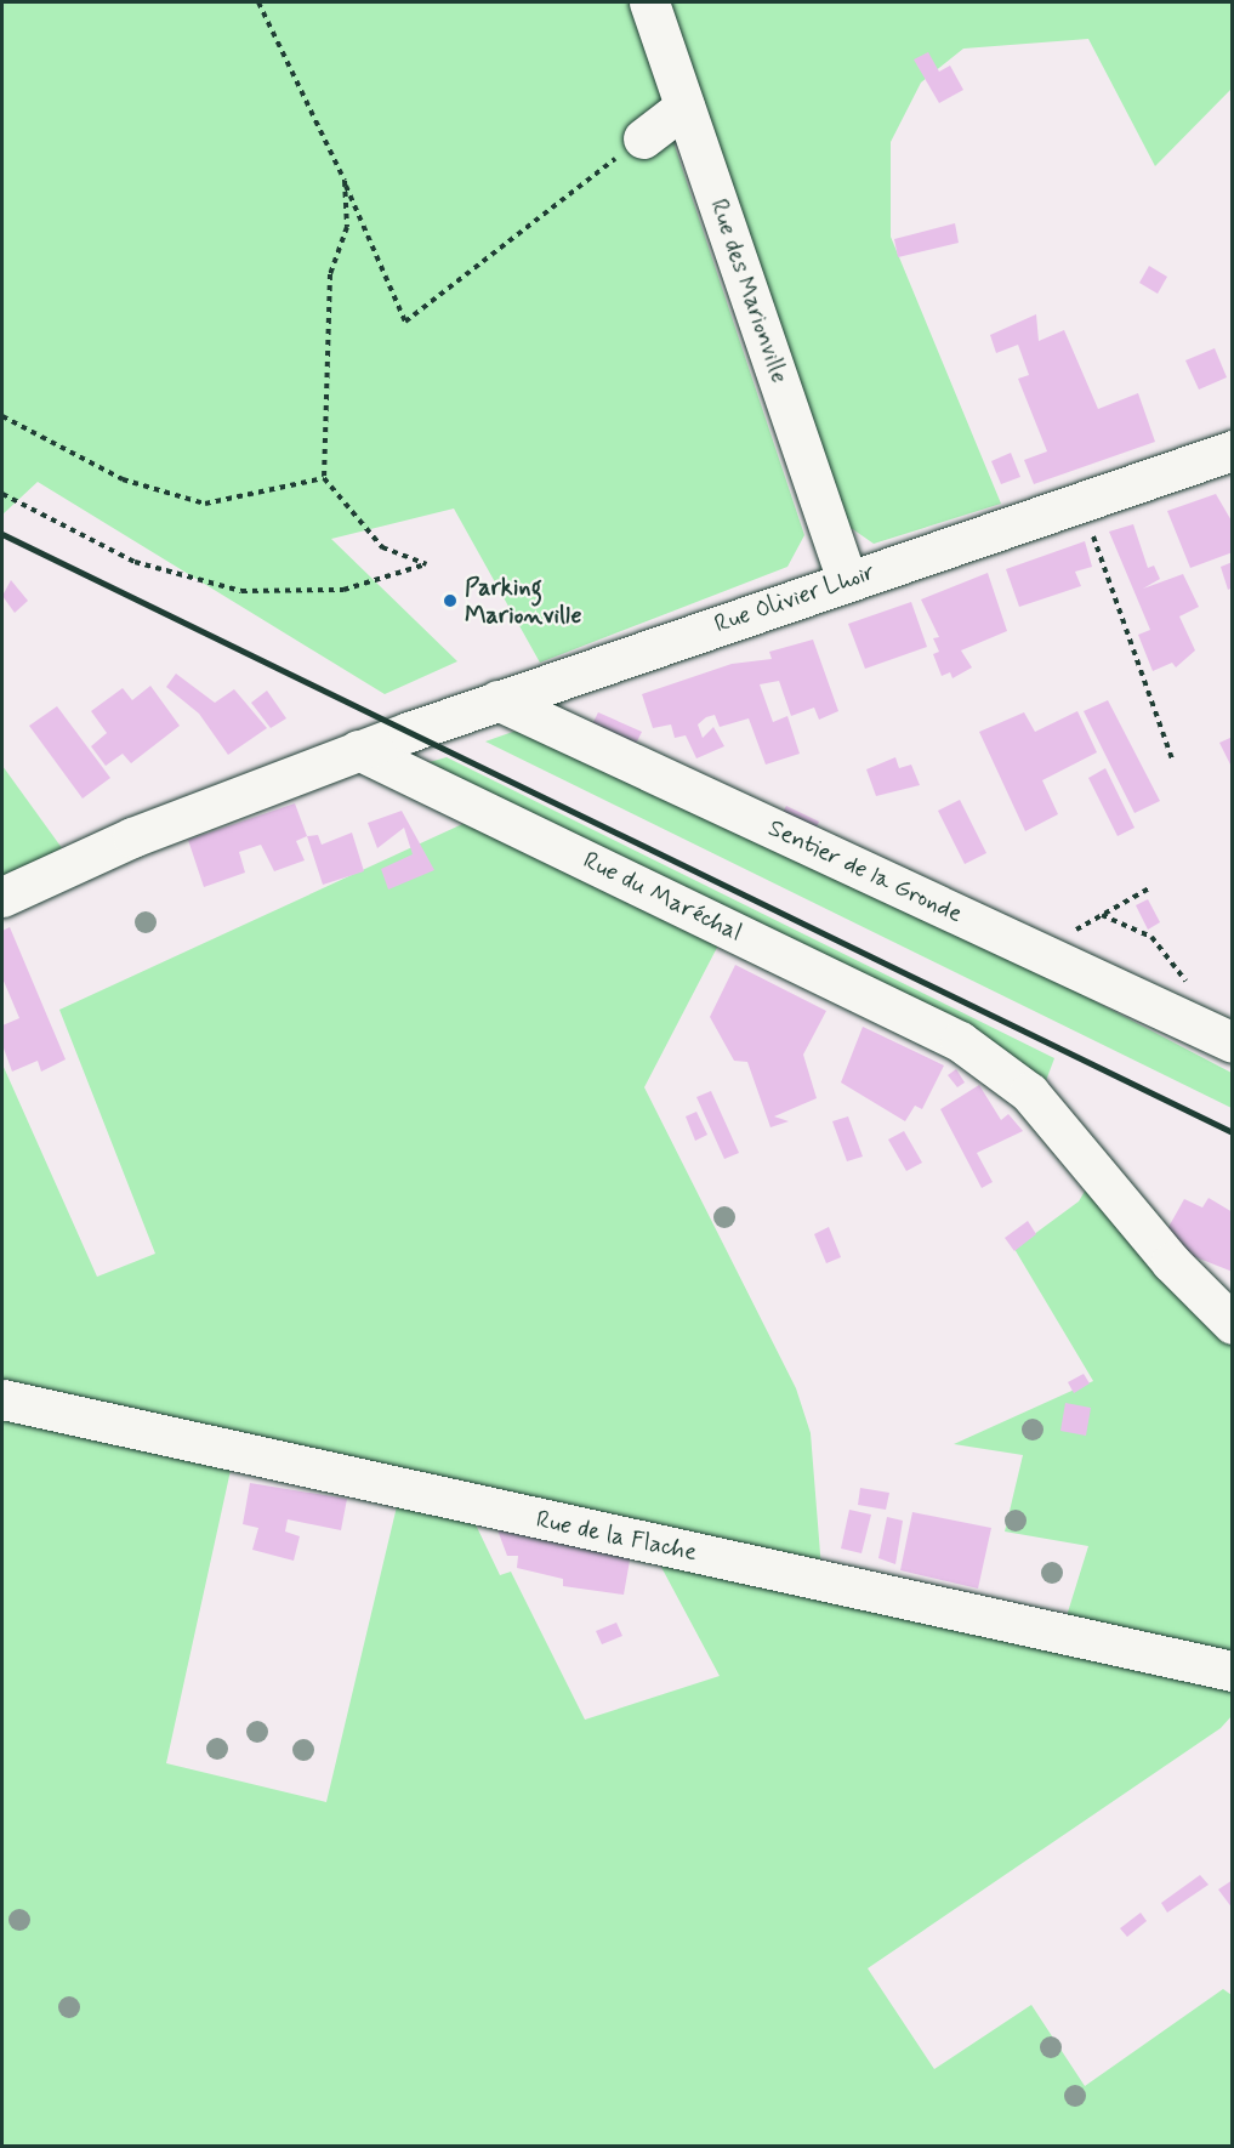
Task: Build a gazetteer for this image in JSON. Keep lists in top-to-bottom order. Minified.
{"streets":{"street":["Rue des Marionville","Rue Olivier Lhoir","Sentier de la Gronde","Rue du Maréchal","Rue de la Flache"]},"crossings":[["Rue des Marionville","Rue Olivier Lhoir"],["Rue Olivier Lhoir","Sentier de la Gronde"],["Rue Olivier Lhoir","Rue du Maréchal"]],"places":["Parking Marionville"]}
